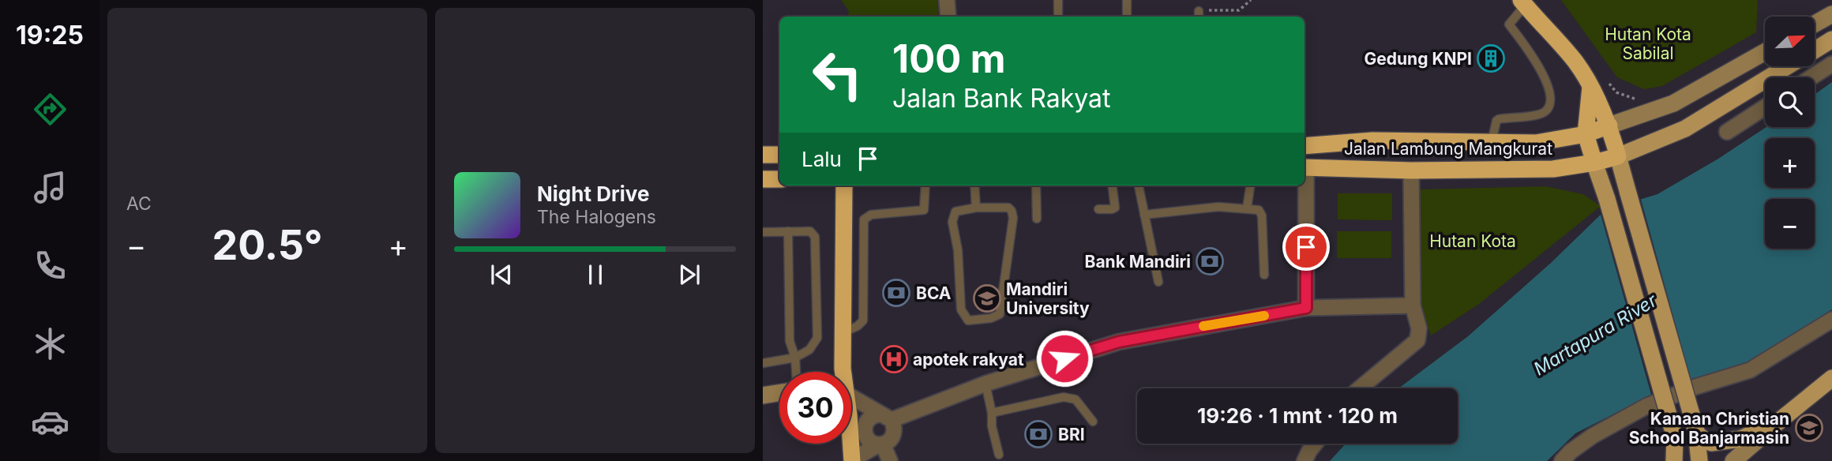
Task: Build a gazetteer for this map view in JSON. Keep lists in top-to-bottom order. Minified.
{"streets":{"highway":["Jalan Lambung Mangkurat"]},"water":["Martapura River"],"parks":["Hutan Kota Sabilal","Hutan Kota"],"places":{"building":["Gedung KNPI"],"bank":["Bank Mandiri","BCA","BRI"],"school or university":["Mandiri University","Kanaan Christian School Banjarmasin"],"hospital":["apotek rakyat"]},"north":"top right","page":{"tabs":"19:25","tile":"AC","map_buttons":["+","−"],"turn":["100 m","Jalan Bank Rakyat"],"then":"Lalu","song":["Night Drive","The Halogens"],"heat":["−","20.5°","+"],"limit":"30","trip":"19:26 · 1 mnt · 120 m"}}
